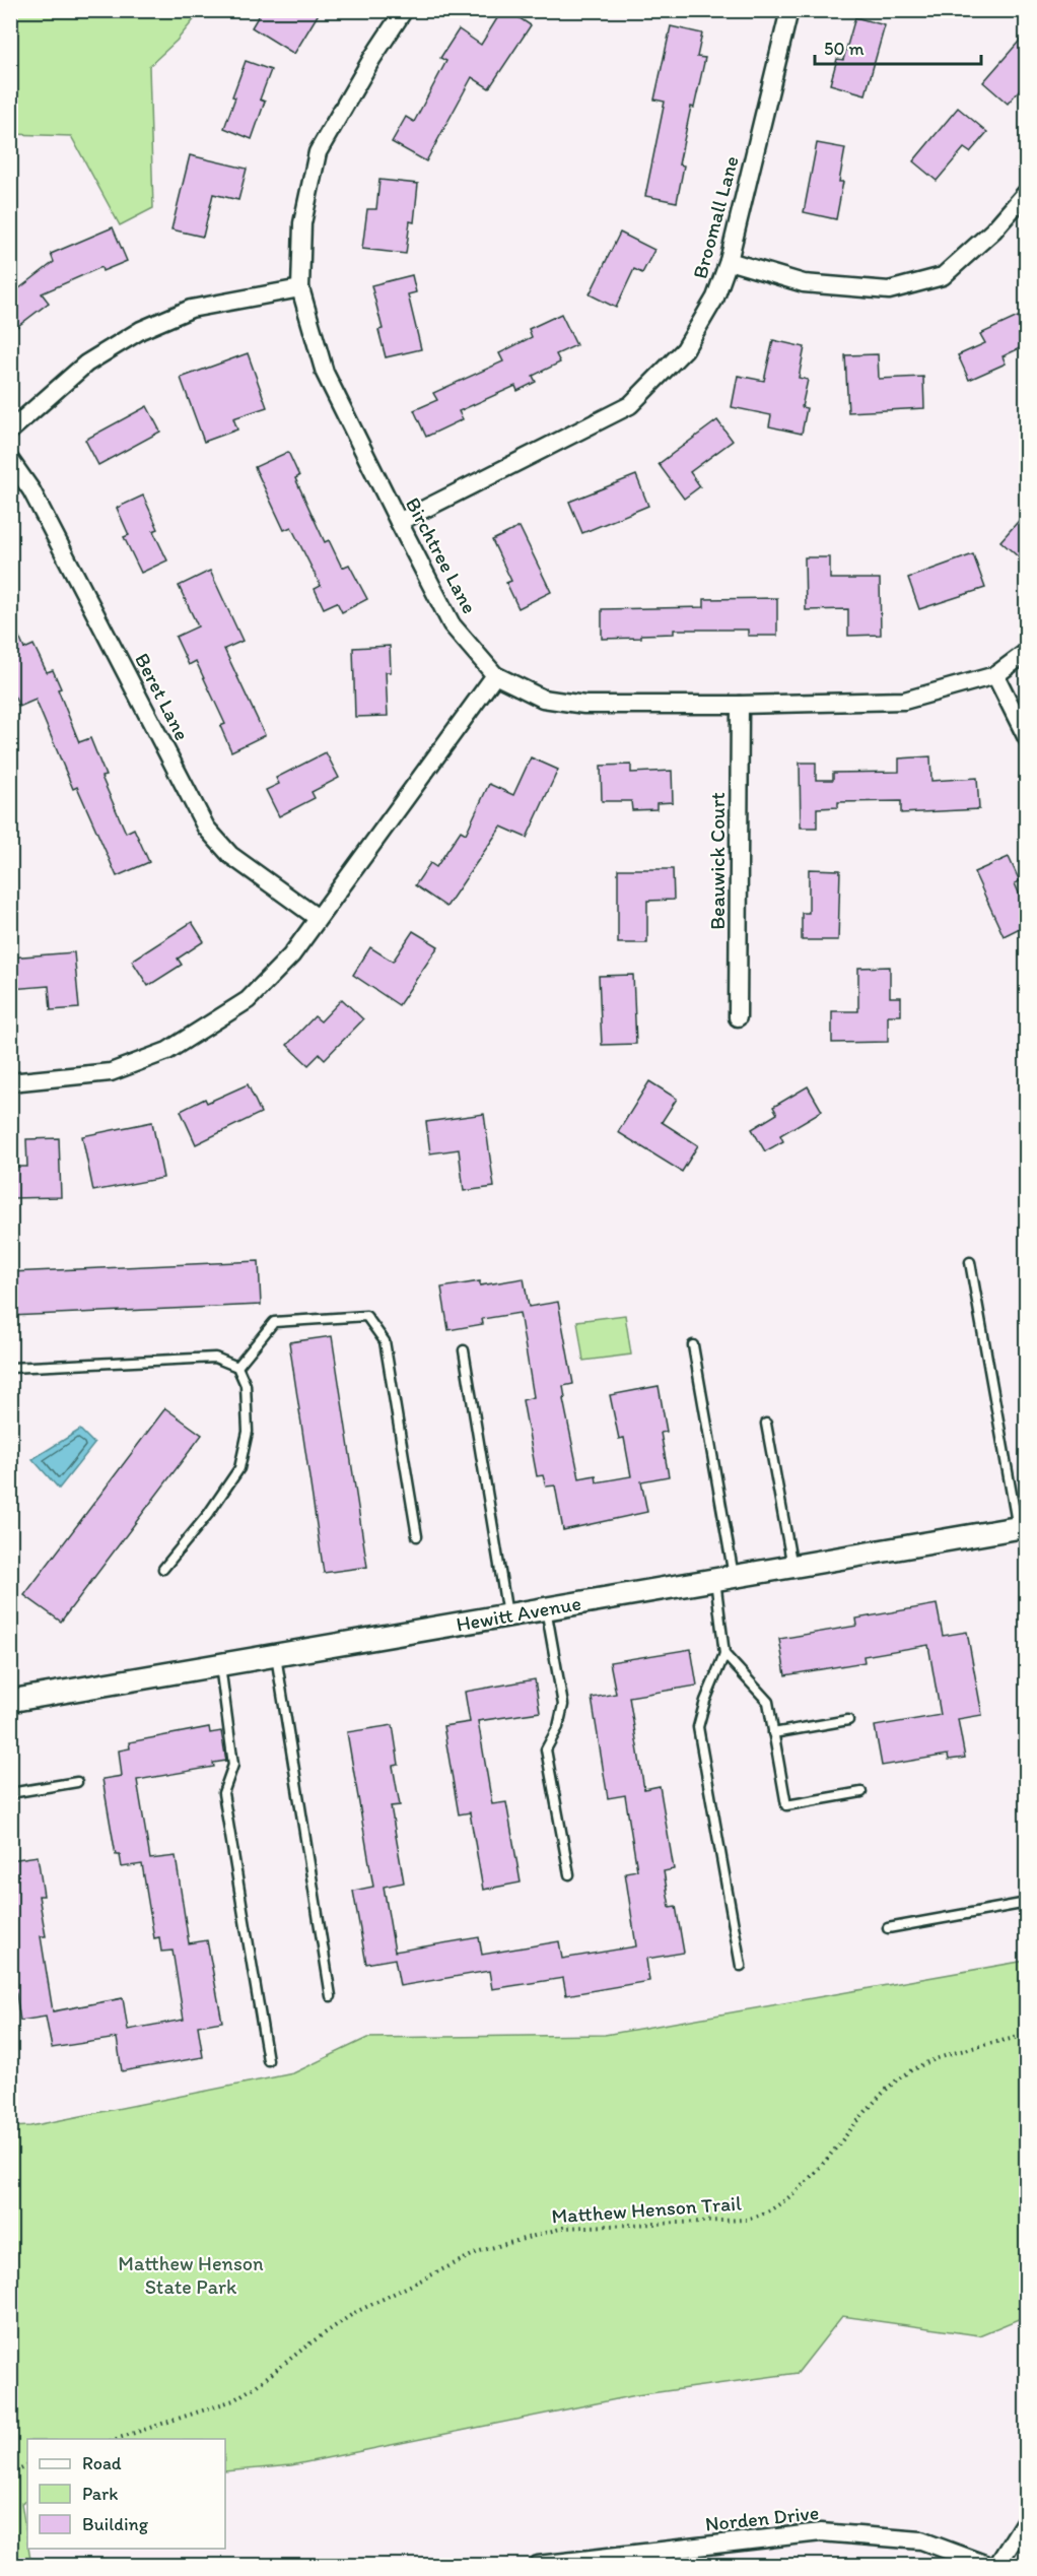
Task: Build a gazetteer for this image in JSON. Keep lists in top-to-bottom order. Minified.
{"streets":{"street":["Broomall Lane","Birchtree Lane","Beret Lane","Beauwick Court","Hewitt Avenue","Norden Drive"],"path":["Matthew Henson Trail"]},"crossings":[["Broomall Lane","Birchtree Lane"],["Birchtree Lane","Beauwick Court"]],"parks":["Matthew Henson State Park"],"legend":["Road","Park","Building"],"scale_bar":"50 m"}
